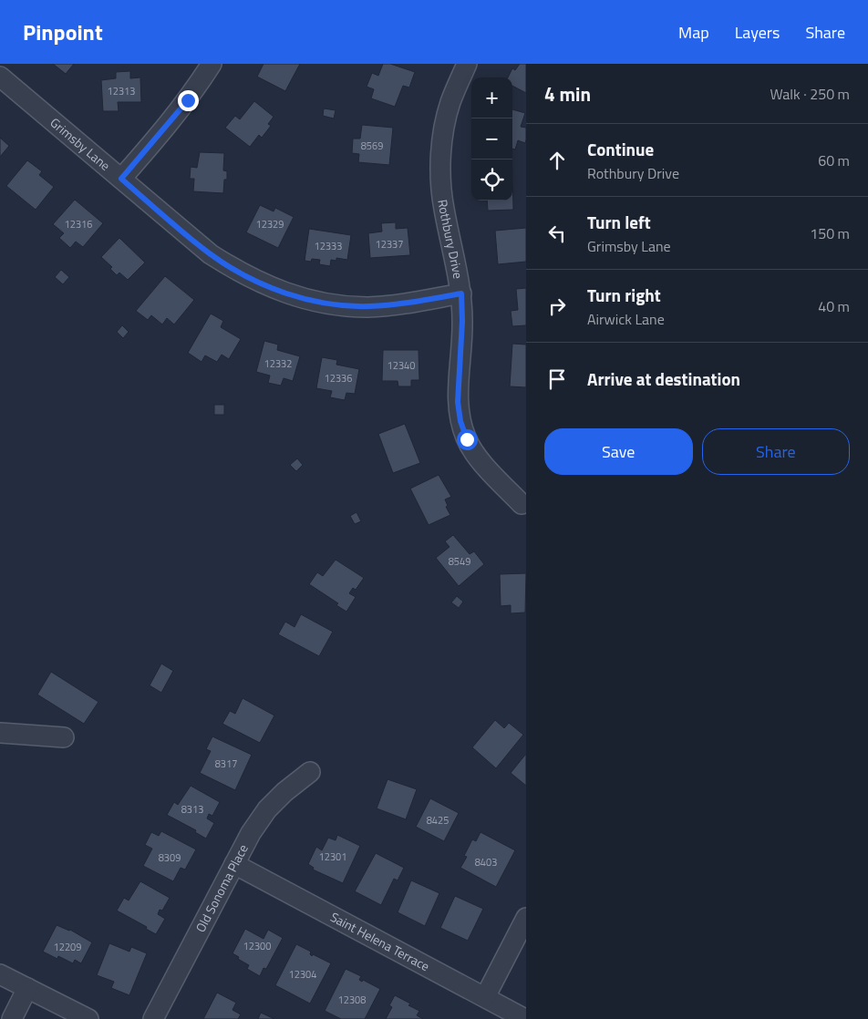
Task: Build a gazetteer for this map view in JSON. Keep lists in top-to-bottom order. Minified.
{"streets":{"street":["Grimsby Lane","Rothbury Drive","Old Sonoma Place","Saint Helena Terrace"]},"crossings":[["Grimsby Lane","Rothbury Drive"],["Old Sonoma Place","Saint Helena Terrace"]],"house_numbers":["12313","8569","12316","12329","12337","12333","12332","12340","12336","8549","8317","8313","8425","12301","8309","8403","12300","12209","12304","12308"],"page":{"header":"Pinpoint","nav":["Map","Layers","Share"],"heading":["4 min","Walk · 250 m"],"map_buttons":["+","−"],"list":[["Continue","Rothbury Drive","60 m"],["Turn left","Grimsby Lane","150 m"],["Turn right","Airwick Lane","40 m"],"Arrive at destination"],"buttons":["Save","Share"]}}
